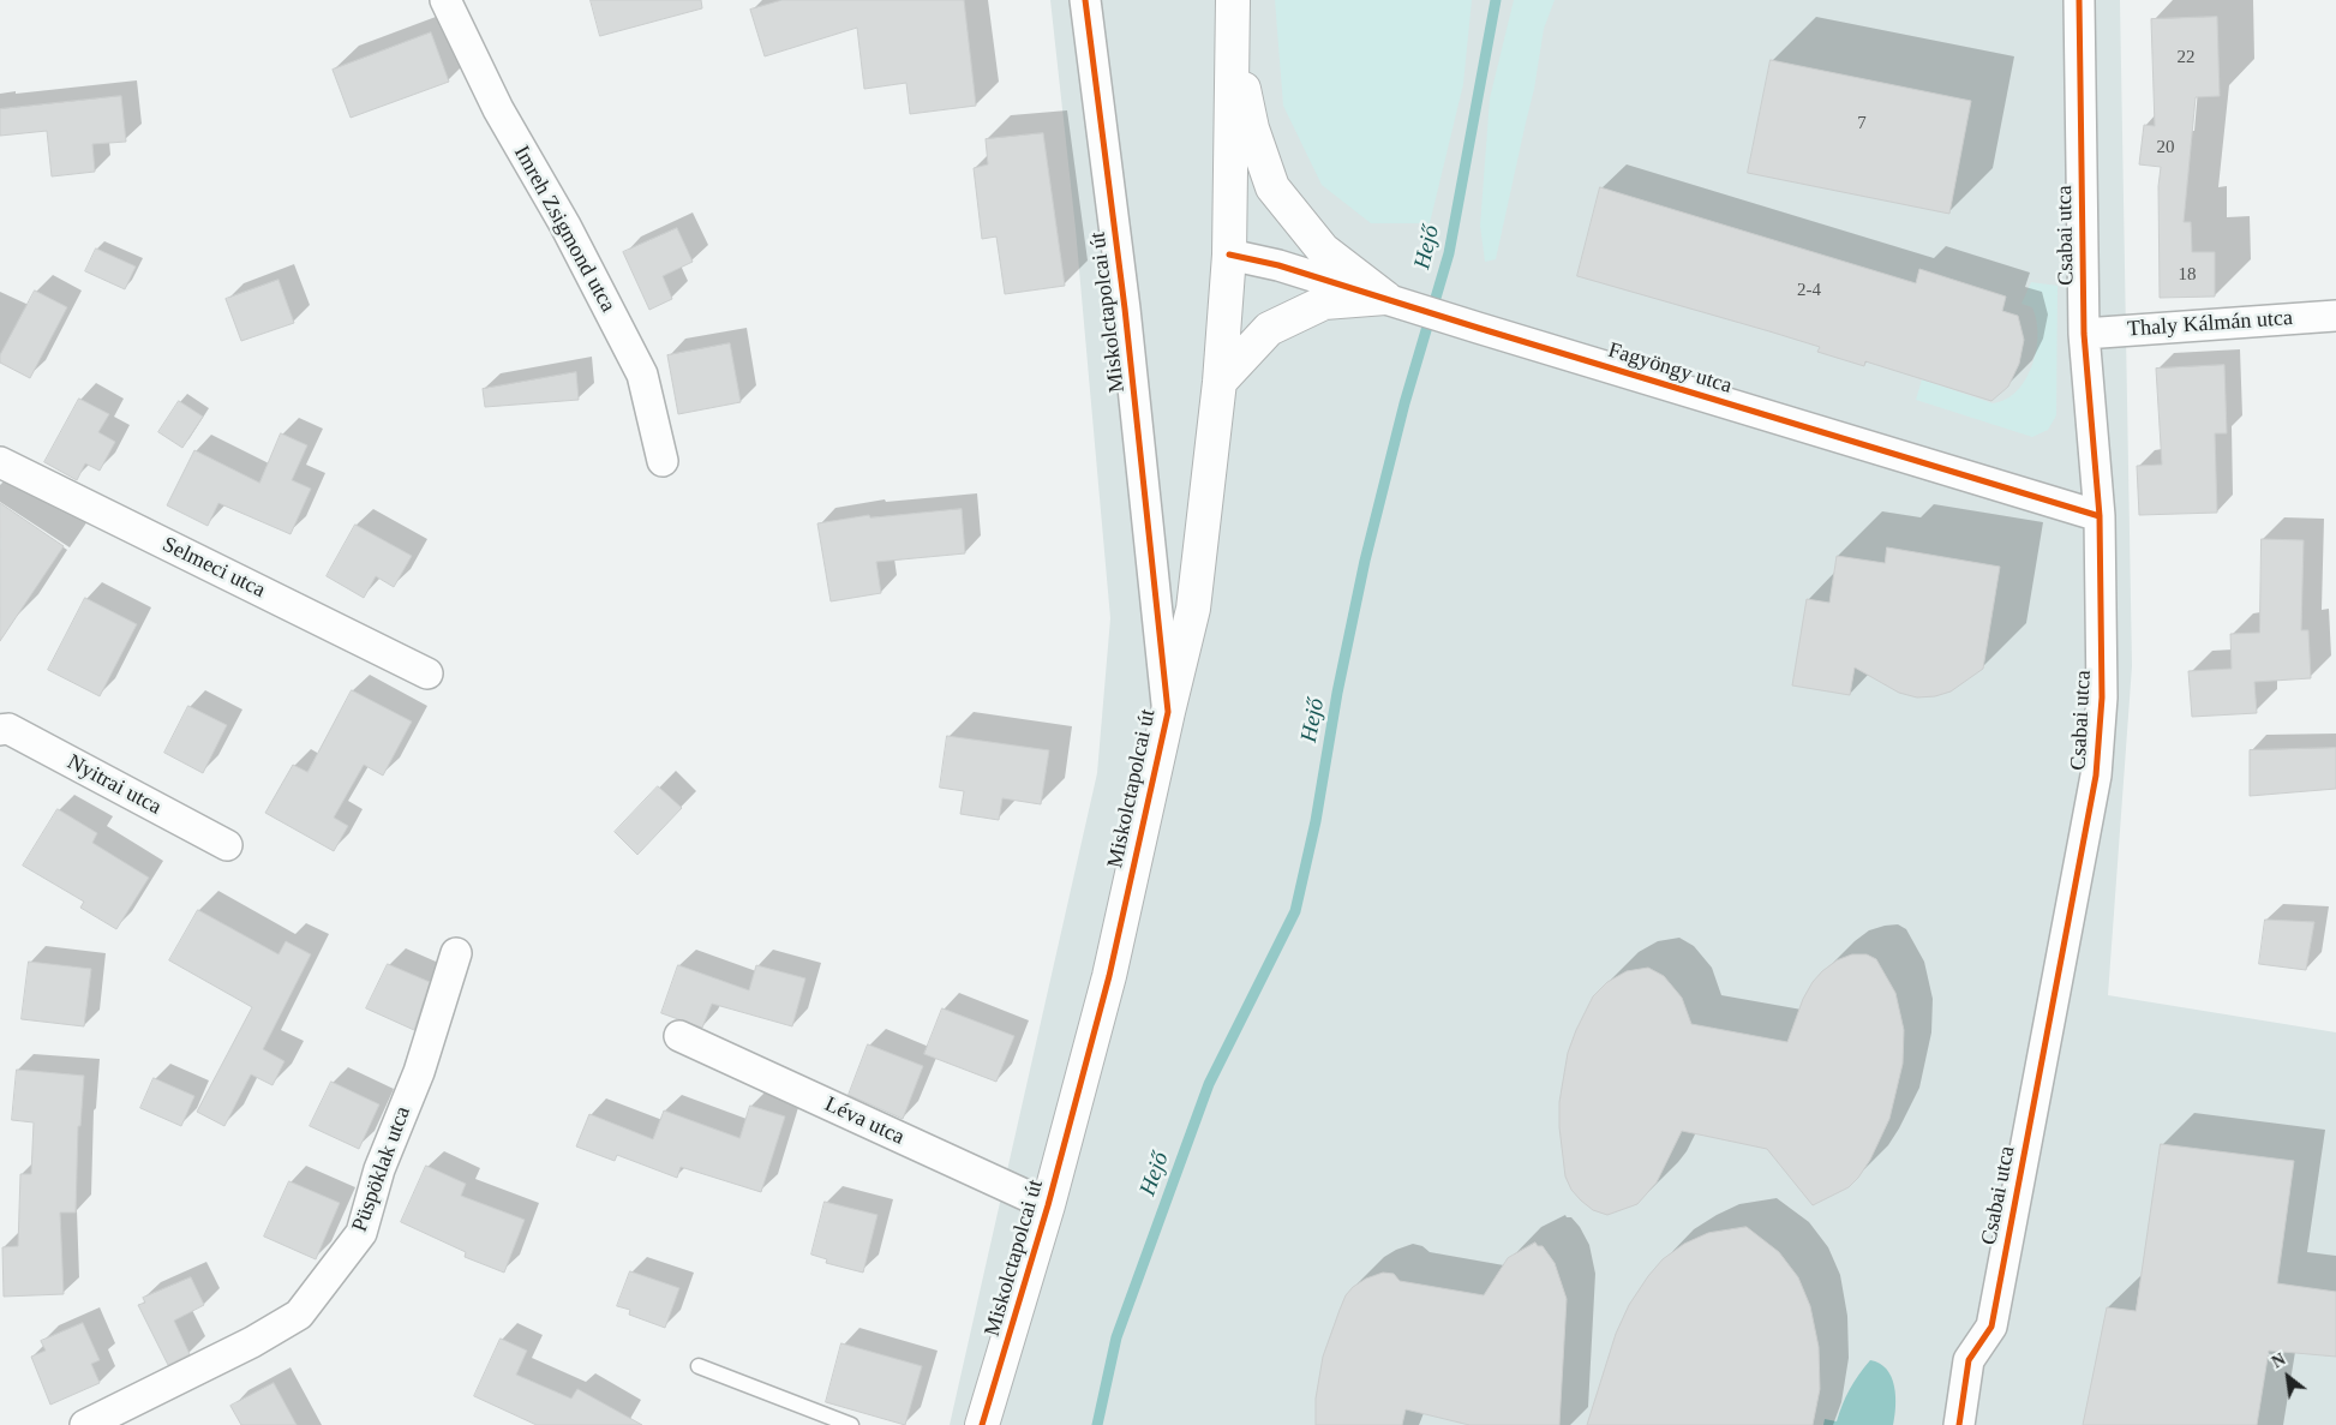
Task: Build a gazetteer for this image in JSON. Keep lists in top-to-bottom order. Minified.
{"streets":{"street":["Imreh Zsigmond utca","Csabai utca","Miskolctapolcai út","Thaly Kálmán utca","Fagyöngy utca","Selmeci utca","Nyitrai utca","Léva utca","Püspöklak utca"]},"crossings":[["Csabai utca","Thaly Kálmán utca"],["Csabai utca","Fagyöngy utca"],["Miskolctapolcai út","Fagyöngy utca"],["Miskolctapolcai út","Léva utca"]],"water":["Hejő"],"house_numbers":["22","7","20","18","2-4"],"north":"top left"}
